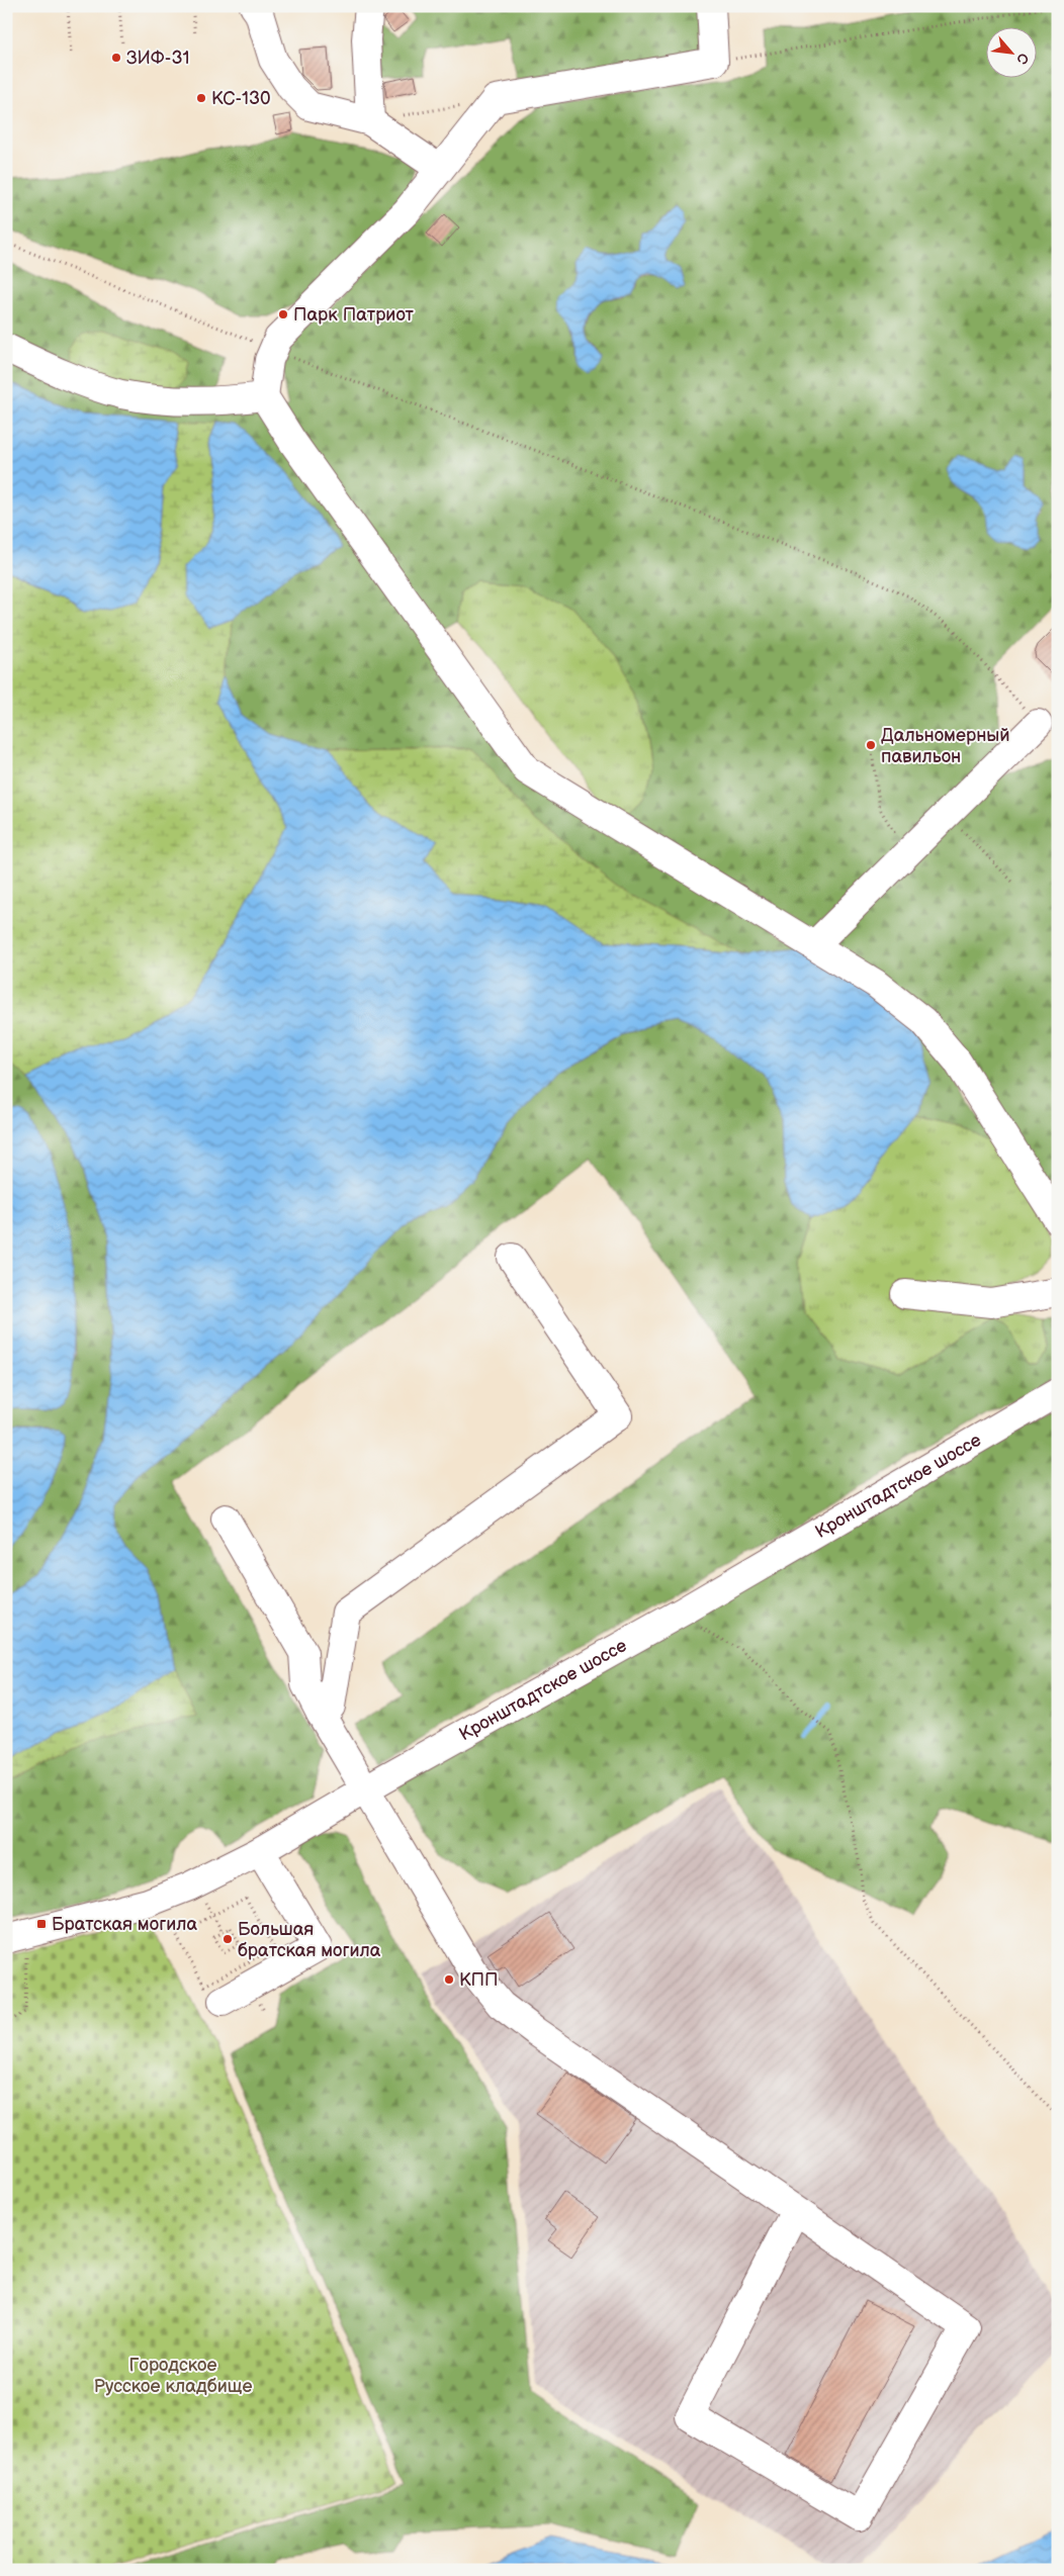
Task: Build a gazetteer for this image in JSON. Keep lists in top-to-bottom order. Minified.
{"streets":{"street":["Кронштадтское шоссе"]},"parks":["Городское Русское кладбище"],"places":{"other":["ЗИФ-31","КС-130","Парк Патриот","Дальномерный павильон","Большая братская могила","КПП"],"transit":["Братская могила"]},"north":"bottom right"}
